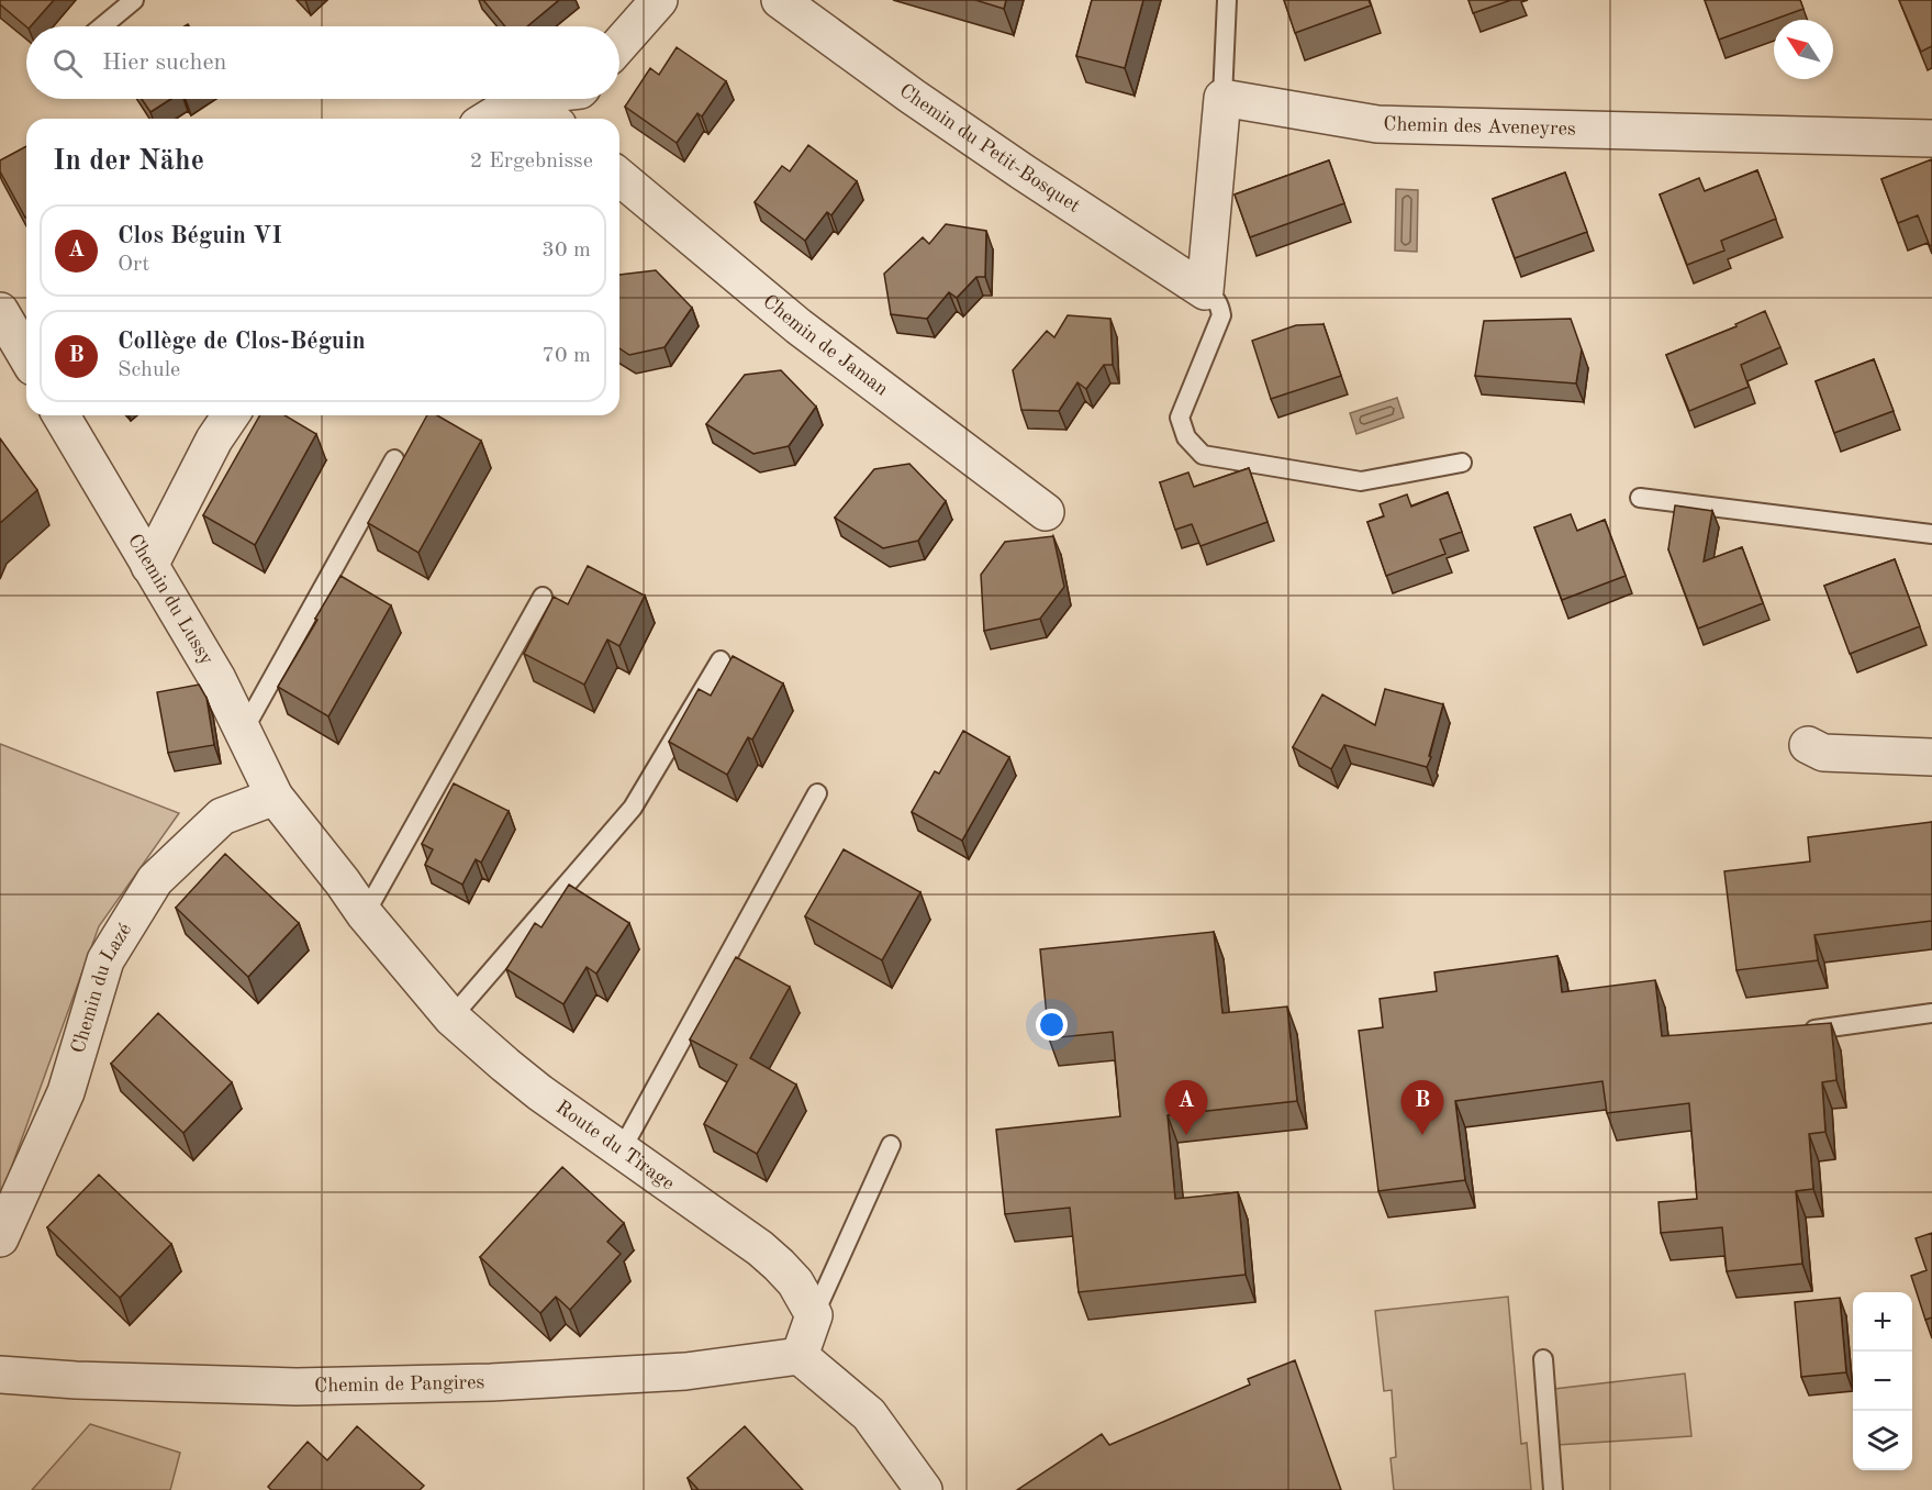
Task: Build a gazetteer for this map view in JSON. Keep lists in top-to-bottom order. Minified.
{"streets":{"street":["Chemin des Aveneyres","Chemin du Petit-Bosquet","Chemin de Jaman","Chemin du Lussy","Chemin du Lazé","Route du Tirage","Chemin de Pangires"]},"crossings":[["Chemin du Lussy","Chemin du Lazé"],["Chemin du Lussy","Route du Tirage"],["Chemin du Lazé","Route du Tirage"]],"north":"top left","page":{"search":"Hier suchen","heading":["In der Nähe","2 Ergebnisse"],"list":[{"mark":"A","name":"Clos Béguin VI","note":"Ort","value":"30 m"},{"mark":"B","name":"Collège de Clos-Béguin","note":"Schule","value":"70 m"}],"pins":["A","B"],"map_buttons":["+","−"]}}
